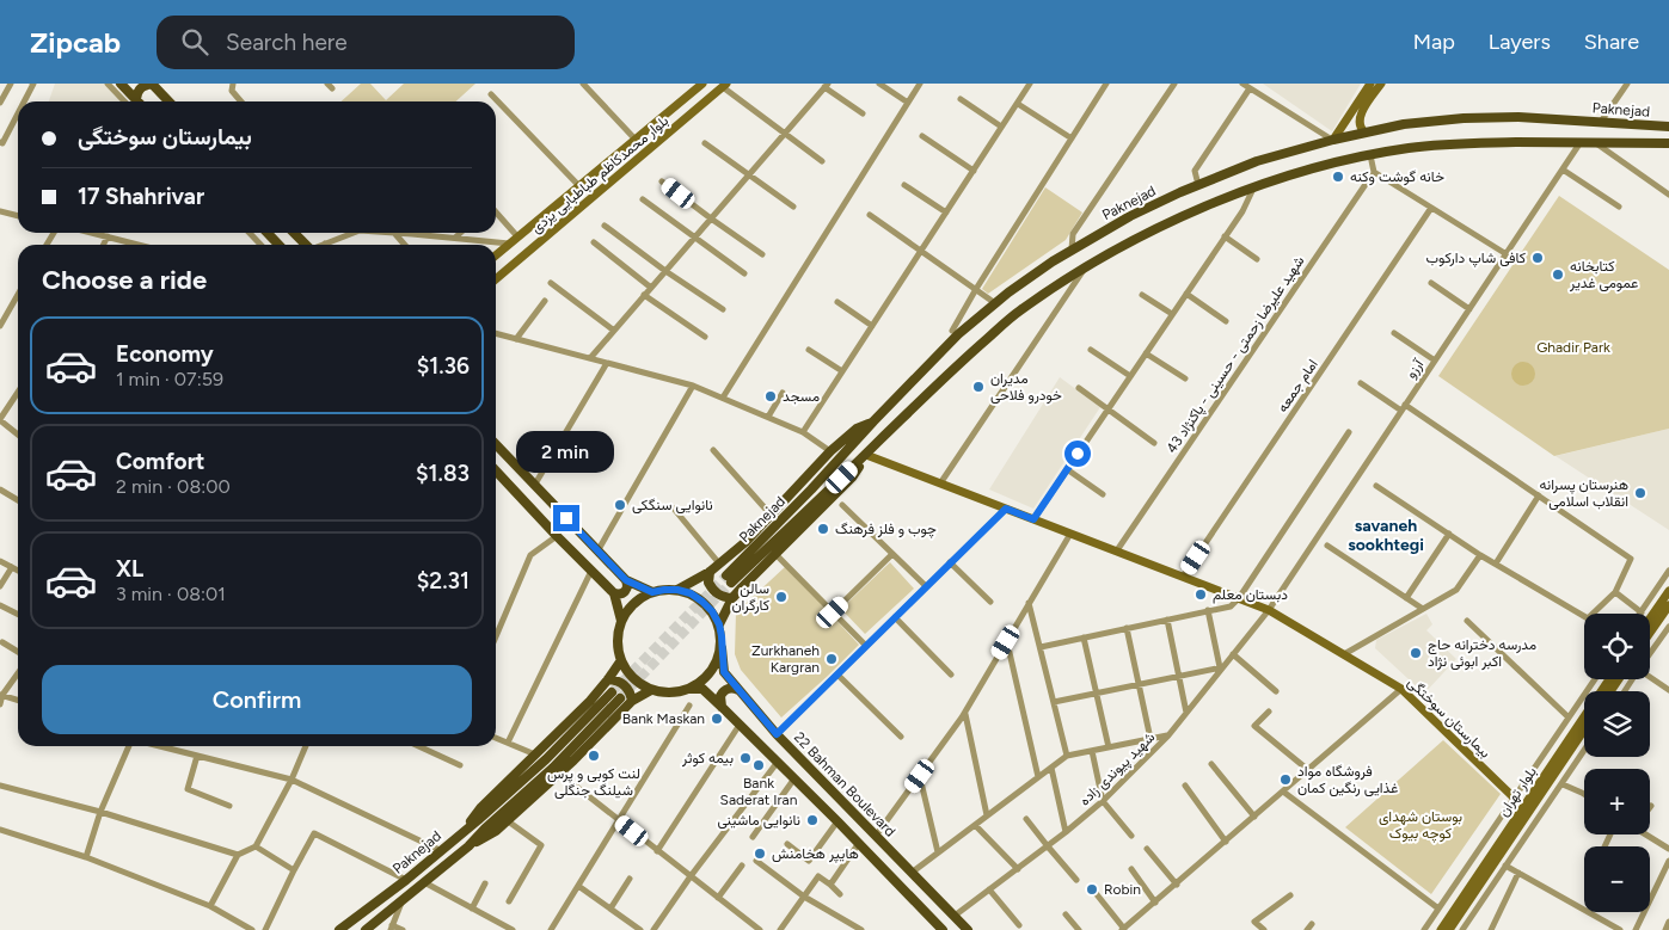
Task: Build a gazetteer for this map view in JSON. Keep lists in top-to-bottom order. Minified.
{"streets":{"main road":["Paknejad","بلوار محمدکاظم طباطبایی یزدی","بیمارستان سوختگی","22 Bahman Boulevard","بلوار تهران"],"street":["شهید علیرضا زحمتی - حسینی - پاکنژاد 43","آرزو","امام جمعه","شهید پیوندی زاده"]},"crossings":[["Paknejad","بیمارستان سوختگی"],["شهید علیرضا زحمتی - حسینی - پاکنژاد 43","بیمارستان سوختگی"],["آرزو","بیمارستان سوختگی"],["آرزو","شهید پیوندی زاده"],["امام جمعه","بیمارستان سوختگی"],["بیمارستان سوختگی","شهید پیوندی زاده"],["شهید پیوندی زاده","22 Bahman Boulevard"]],"districts":["savaneh sookhtegi"],"parks":["Ghadir Park","بوستان شهدای کوچه بیوک"],"places":["خانه گوشت وکنه","کافی شاپ دارکوب","کتابخانه عمومی غدیر","مدیران خودرو فلاحی","مسجد","هنرستان پسرانه انقلاب اسلامی","نانوایی سنگکی","چوب و فلز فرهنگ","دبستان معلم","سالن کارگران","مدرسه دخترانه حاج اکبر ابوئی نژاد","Zurkhaneh Kargran","Bank Maskan","لنت کوبی و پرس شیلنگ‌ جنگلی","بیمه کوثر","Bank Saderat Iran","فروشگاه مواد غذایی رنگین کمان","نانوایی ماشینی","هایپر هخامنش","Robin"],"page":{"header":"Zipcab","search":"Search here","nav":["Map","Layers","Share"],"banner":["بیمارستان سوختگی","17 Shahrivar"],"heading":"Choose a ride","list":[{"name":"Economy","note":"1 min · 07:59","value":"$1.36"},{"name":"Comfort","note":"2 min · 08:00","value":"$1.83"},{"name":"XL","note":"3 min · 08:01","value":"$2.31"}],"bubble":"2 min","map_buttons":["+","−"],"buttons":"Confirm"}}
